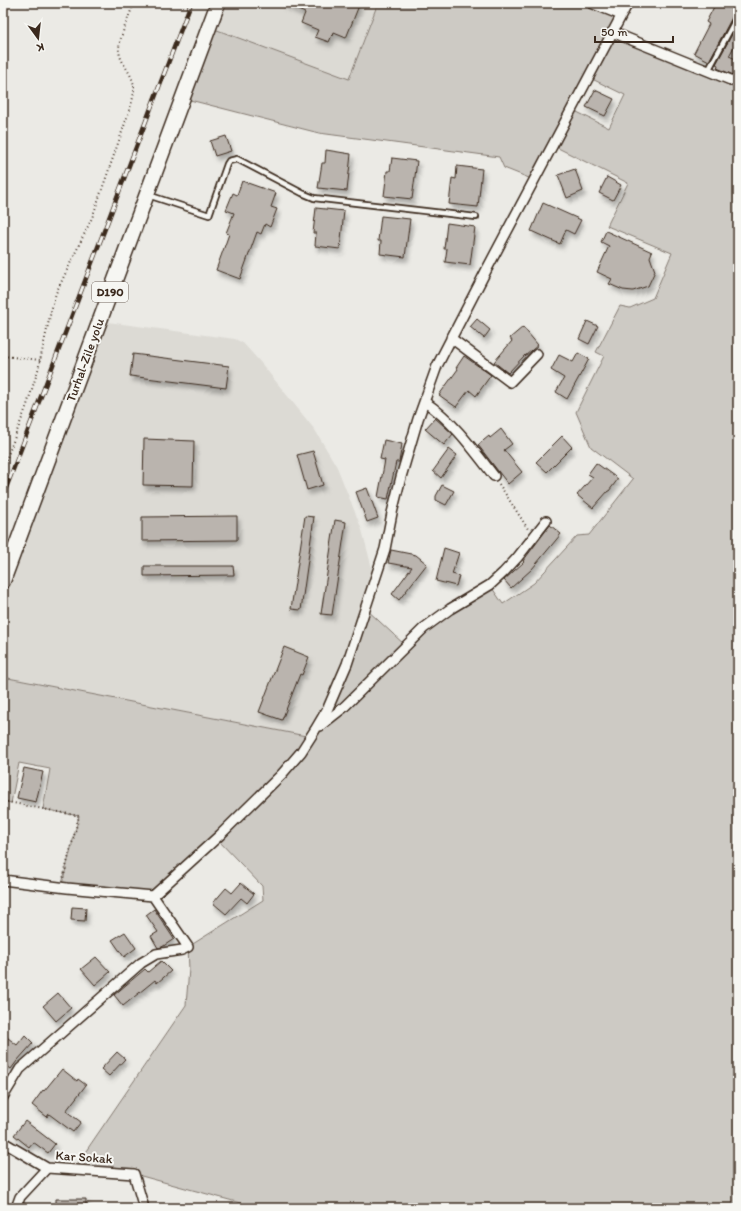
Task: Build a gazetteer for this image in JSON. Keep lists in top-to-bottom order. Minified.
{"streets":{"main road":["D190","Turhal-Zile yolu"],"street":["Kar Sokak"]},"scale_bar":"50 m","north":"bottom"}
